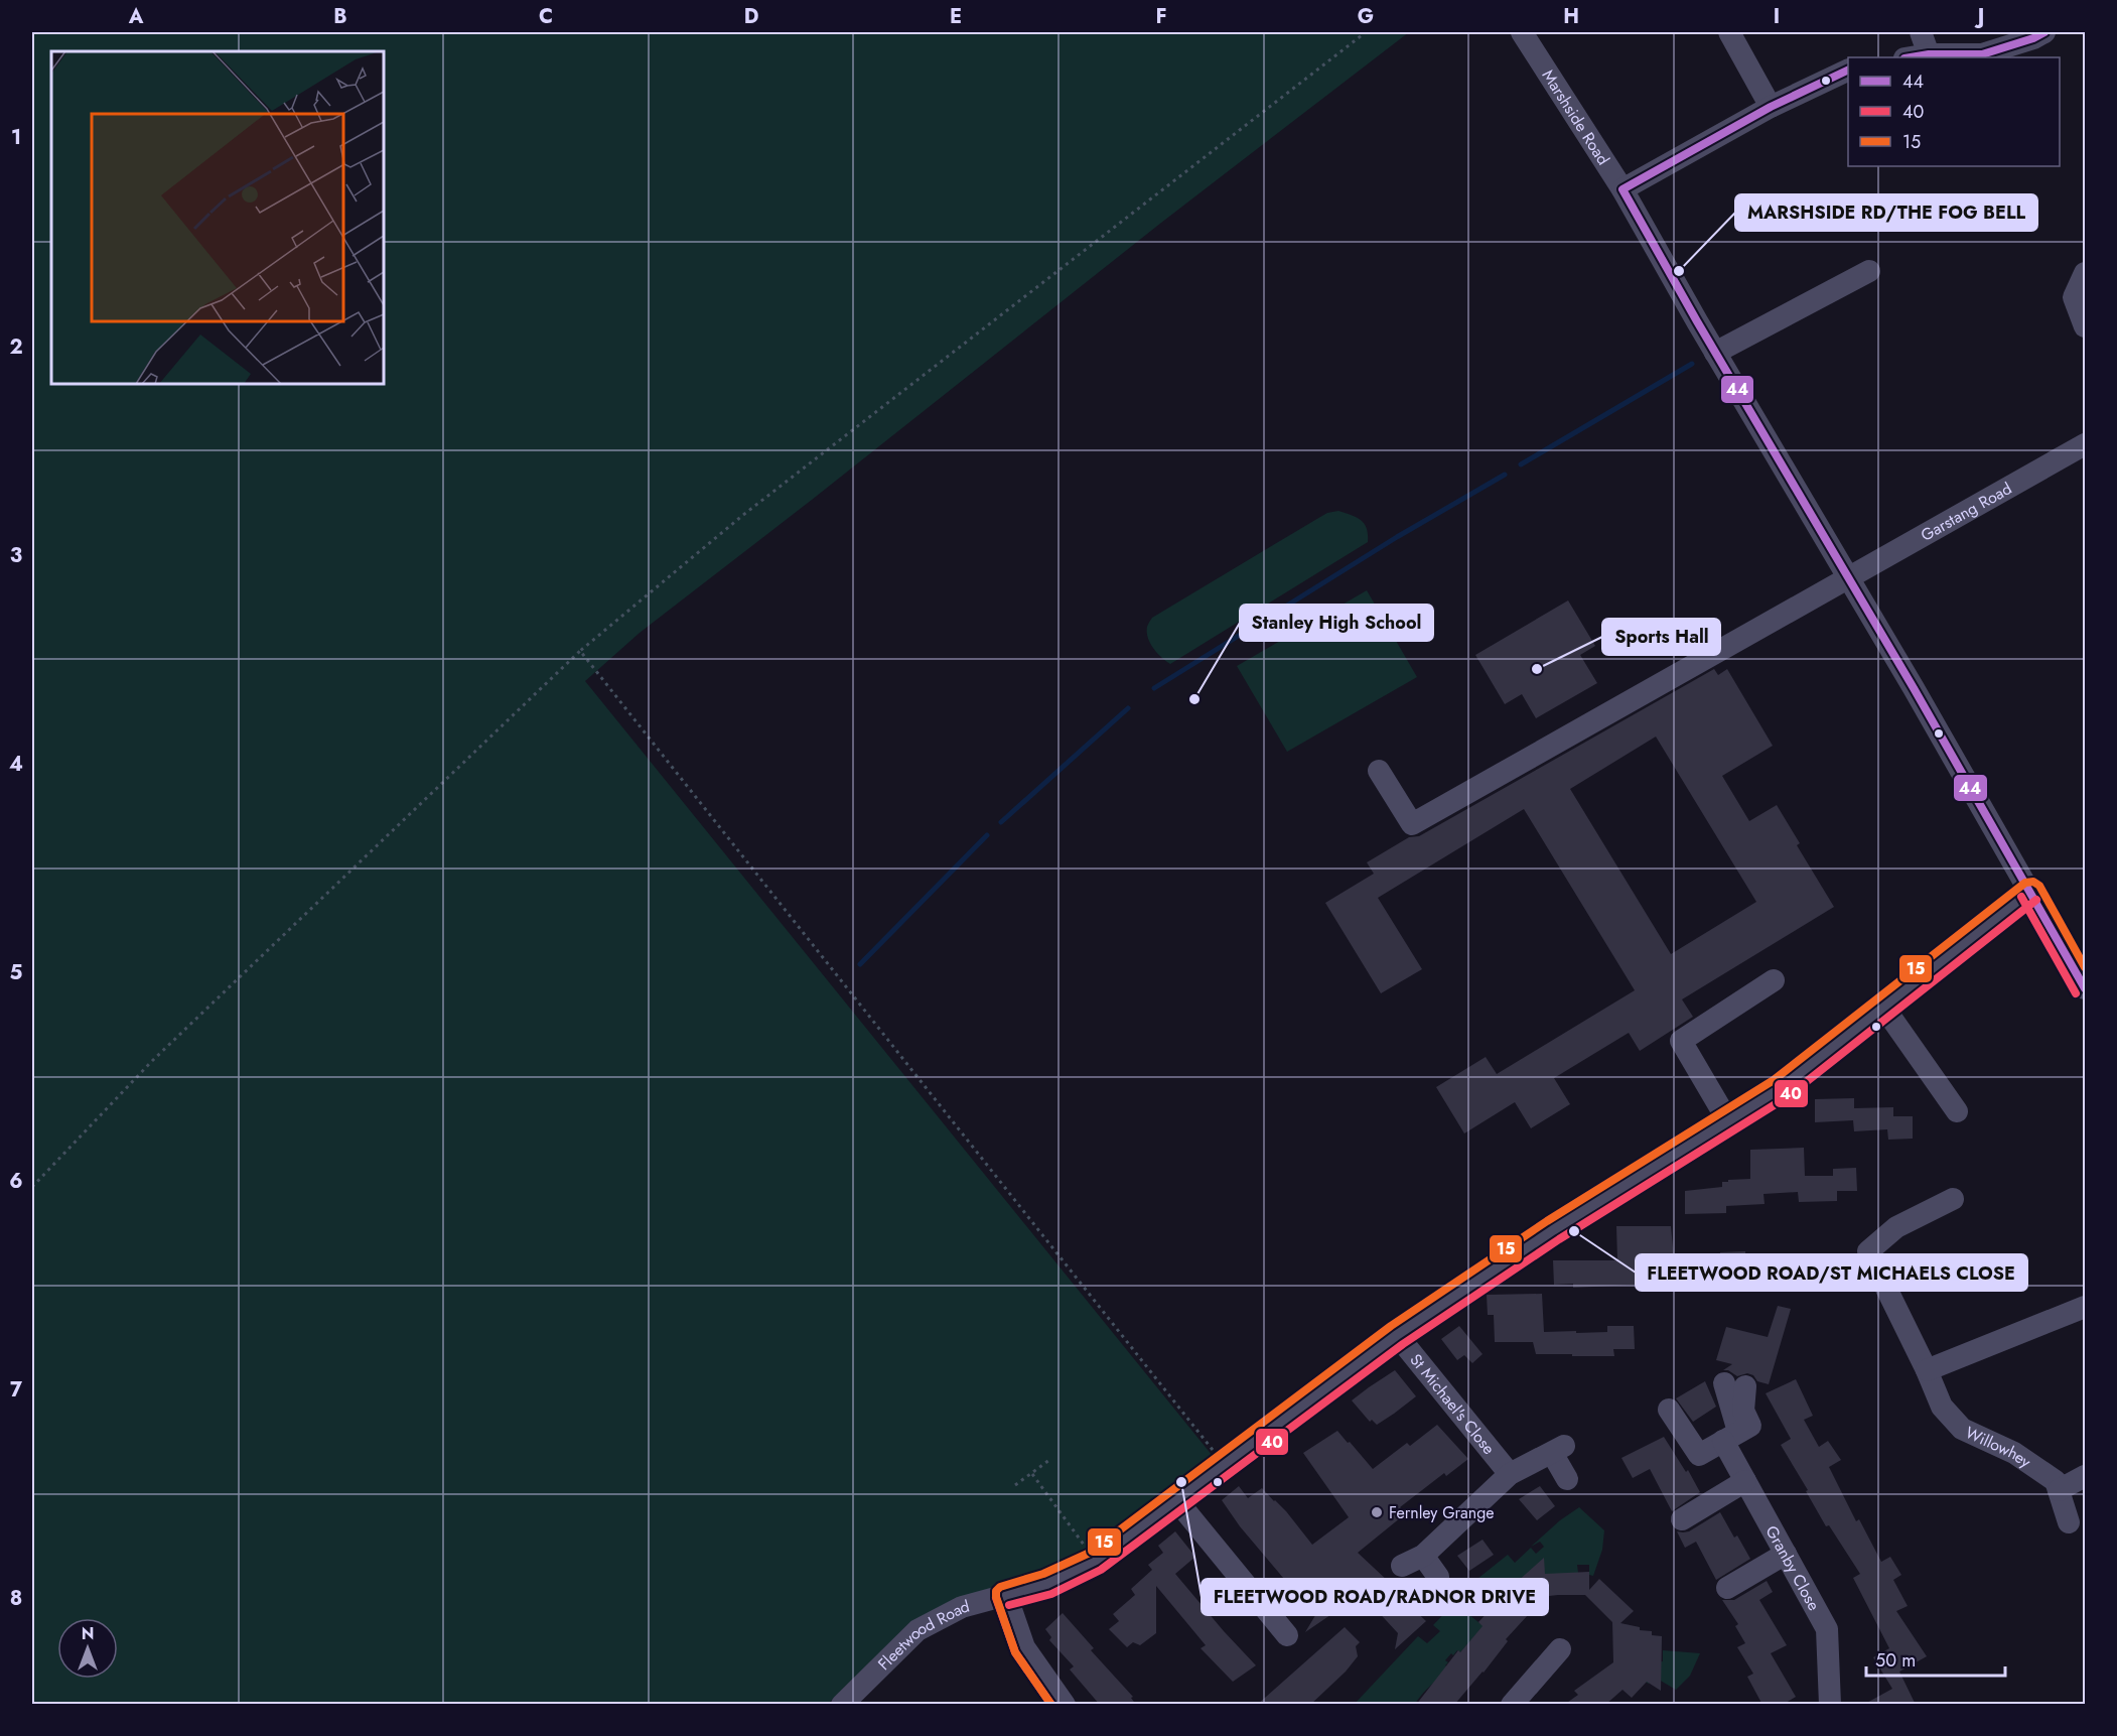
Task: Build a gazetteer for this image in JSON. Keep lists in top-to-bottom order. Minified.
{"streets":{"street":["Marshside Road","Garstang Road","St Michael's Close","Willowhey","Granby Close","Fleetwood Road"]},"crossings":[["Marshside Road","Garstang Road"],["Marshside Road","Fleetwood Road"],["St Michael's Close","Fleetwood Road"]],"places":["MARSHSIDE RD/THE FOG BELL","Sports Hall","Stanley High School","FLEETWOOD ROAD/ST MICHAELS CLOSE","FLEETWOOD ROAD/RADNOR DRIVE","Fernley Grange"],"lines":["transit line 44","transit line 15","transit line 40"],"legend":["44","40","15"],"scale_bar":"50 m","north":"top","grid":{"columns":["A","B","C","D","E","F","G","H","I","J"],"rows":["1","2","3","4","5","6","7","8"]}}
